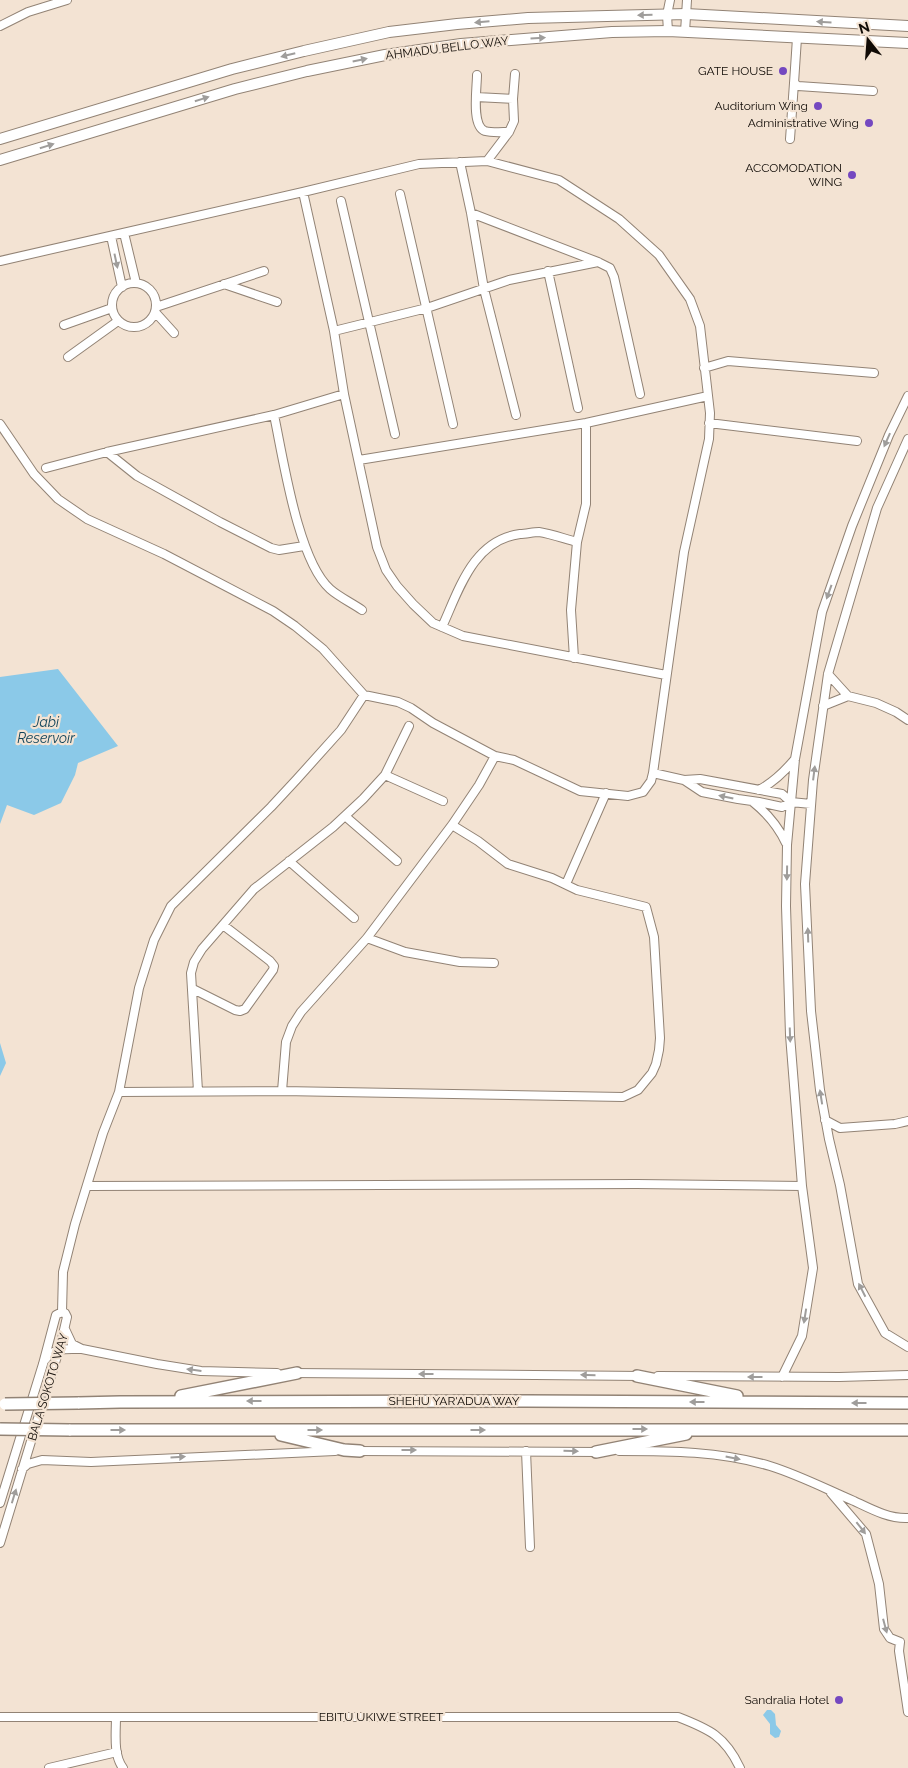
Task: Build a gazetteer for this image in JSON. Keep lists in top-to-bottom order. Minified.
{"streets":{"highway":["SHEHU YAR'ADUA WAY"],"main road":["AHMADU BELLO WAY"],"street":["BALA SOKOTO WAY","EBITU UKIWE STREET"]},"water":["Jabi Reservoir"],"places":["GATE HOUSE","Auditorium Wing","Administrative Wing","ACCOMODATION WING","Sandralia Hotel"],"north":"top"}
